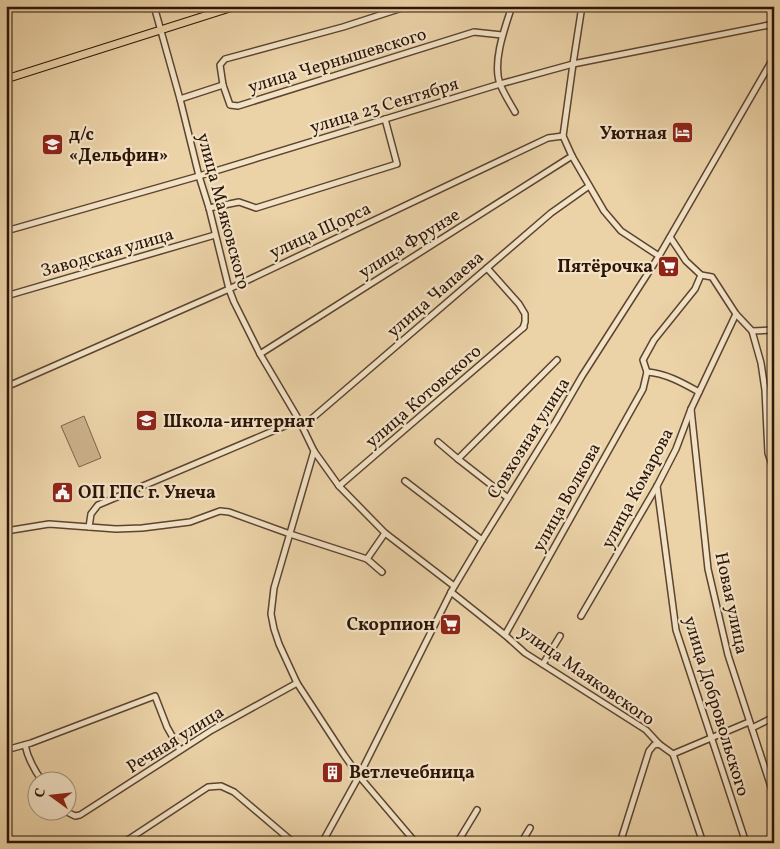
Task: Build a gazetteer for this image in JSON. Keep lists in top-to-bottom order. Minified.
{"streets":{"street":["улица Чернышевского","улица 23 Сентября","улица Маяковского","улица Щорса","улица Фрунзе","Заводская улица","улица Чапаева","улица Котовского","Совхозная улица","улица Комарова","улица Волкова","Новая улица","улица Добровольского","Речная улица"]},"crossings":[["улица 23 Сентября","улица Маяковского"],["улица Маяковского","улица Щорса"],["улица Маяковского","улица Фрунзе"],["улица Маяковского","Заводская улица"],["улица Маяковского","улица Чапаева"],["улица Маяковского","улица Котовского"],["улица Маяковского","Совхозная улица"],["улица Маяковского","улица Волкова"],["улица Чапаева","улица Котовского"],["улица Комарова","Новая улица"],["улица Комарова","улица Добровольского"]],"places":{"hotel":["Уютная"],"school or university":["д/с «Дельфин»","Школа-интернат"],"supermarket":["Пятёрочка","Скорпион"],"public building":["ОП ГПС г. Унеча"],"building":["Ветлечебница"]},"north":"left"}
